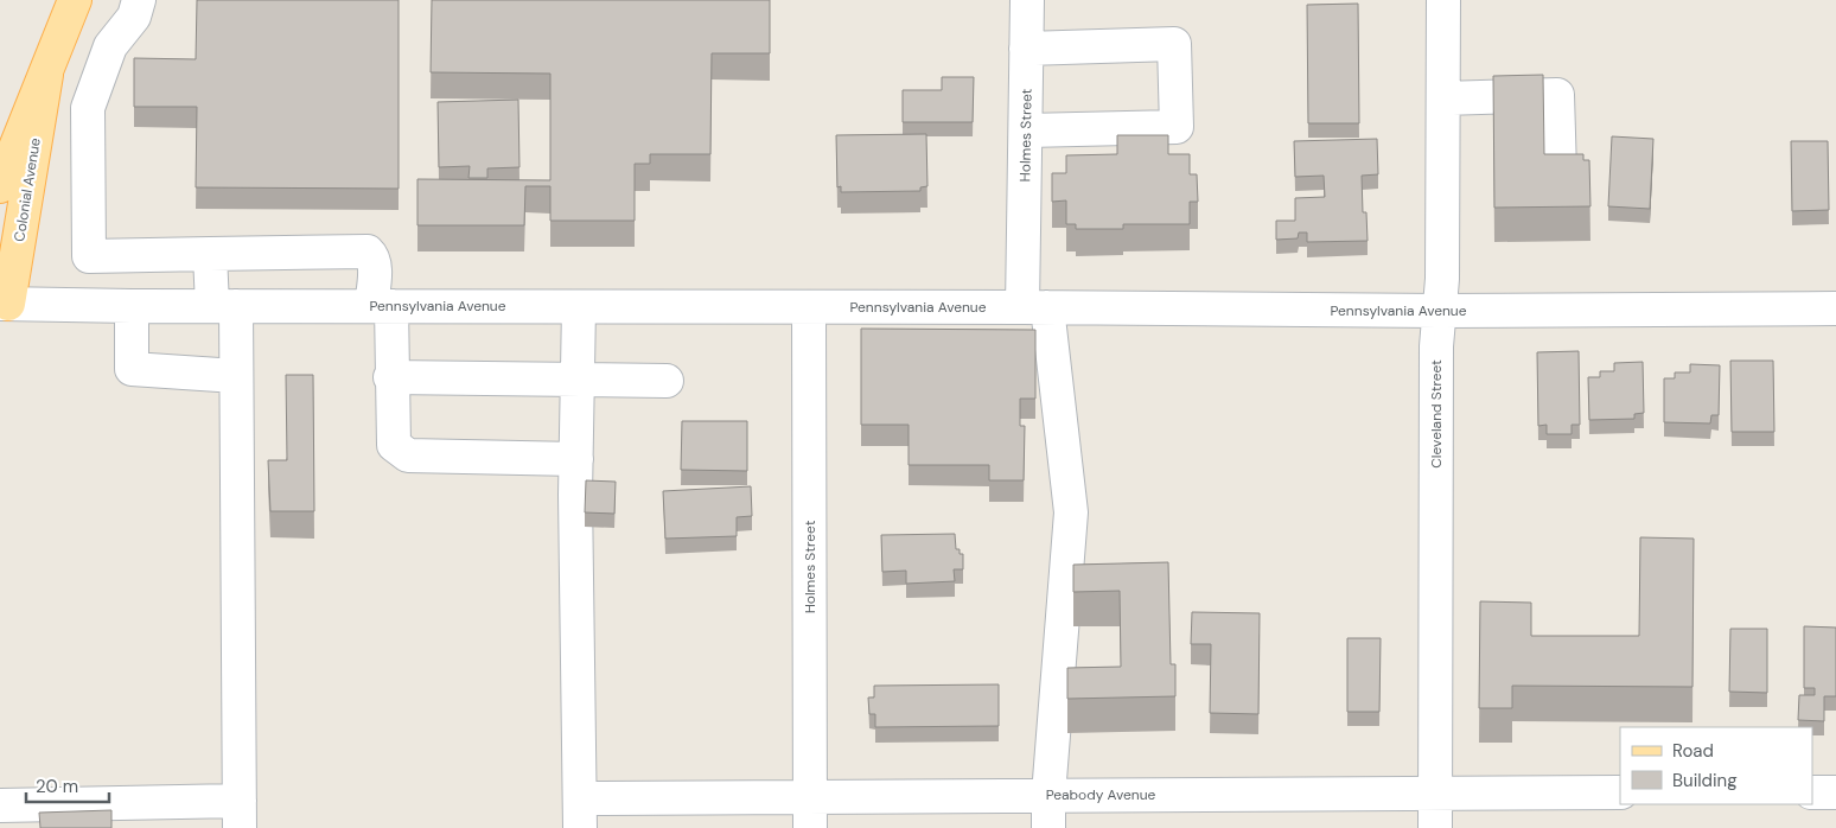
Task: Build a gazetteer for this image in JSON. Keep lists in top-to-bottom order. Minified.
{"streets":{"main road":["Colonial Avenue"],"street":["Holmes Street","Pennsylvania Avenue","Cleveland Street","Peabody Avenue"]},"crossings":[["Holmes Street","Pennsylvania Avenue"],["Holmes Street","Peabody Avenue"],["Colonial Avenue","Pennsylvania Avenue"],["Pennsylvania Avenue","Cleveland Street"],["Cleveland Street","Peabody Avenue"]],"legend":["Road","Building"],"scale_bar":"20 m"}
